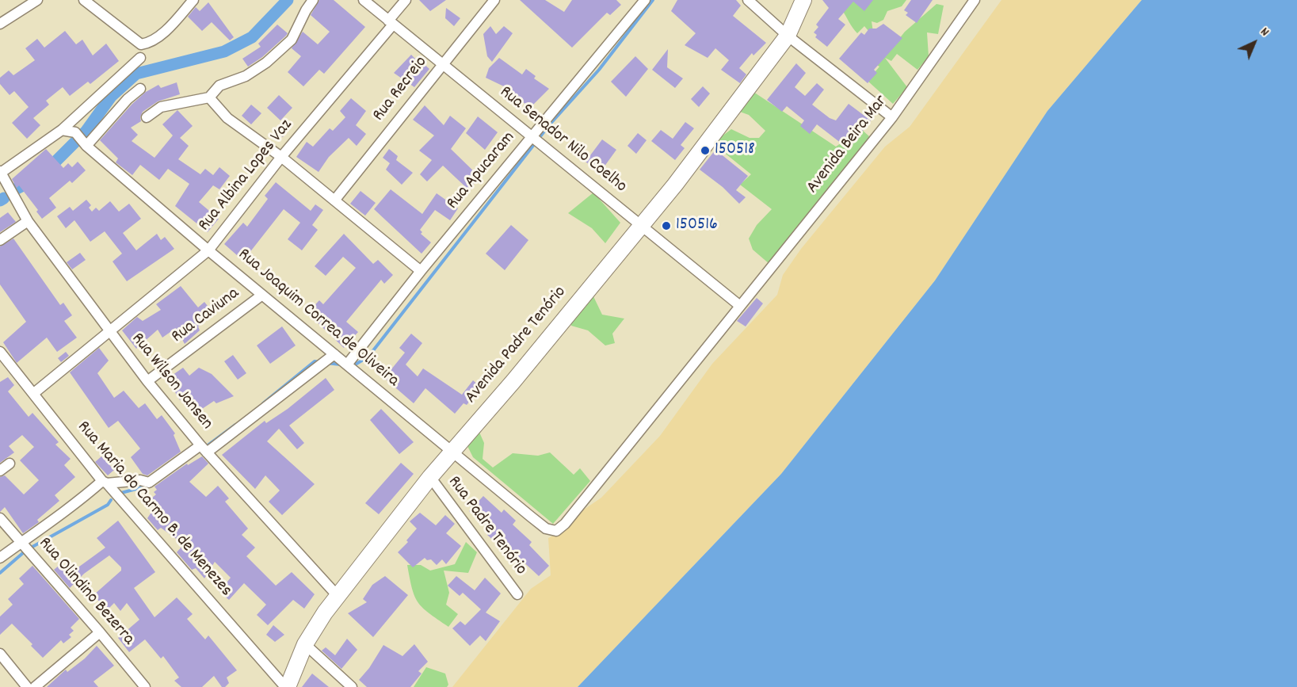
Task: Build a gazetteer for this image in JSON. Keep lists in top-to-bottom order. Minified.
{"streets":{"main road":["Avenida Padre Tenório"],"street":["Rua Recreio","Rua Senador Nilo Coelho","Avenida Beira Mar","Rua Apucaram","Rua Albina Lopes Vaz","Rua Caviuna","Rua Joaquim Correa de Oliveira","Rua Wilson Jansen","Rua Maria do Carmo B. de Menezes","Rua Padre Tenório","Rua Olindino Bezerra"]},"crossings":[["Rua Recreio","Rua Senador Nilo Coelho"],["Rua Senador Nilo Coelho","Avenida Beira Mar"],["Rua Senador Nilo Coelho","Rua Apucaram"],["Rua Senador Nilo Coelho","Rua Albina Lopes Vaz"],["Rua Senador Nilo Coelho","Avenida Padre Tenório"],["Avenida Beira Mar","Rua Joaquim Correa de Oliveira"],["Rua Apucaram","Rua Joaquim Correa de Oliveira"],["Rua Albina Lopes Vaz","Rua Joaquim Correa de Oliveira"],["Rua Albina Lopes Vaz","Rua Wilson Jansen"],["Rua Albina Lopes Vaz","Rua Maria do Carmo B. de Menezes"],["Rua Caviuna","Rua Joaquim Correa de Oliveira"],["Rua Caviuna","Rua Wilson Jansen"],["Rua Joaquim Correa de Oliveira","Avenida Padre Tenório"],["Avenida Padre Tenório","Rua Wilson Jansen"],["Avenida Padre Tenório","Rua Maria do Carmo B. de Menezes"],["Avenida Padre Tenório","Rua Padre Tenório"]],"places":["150518","150516"],"north":"top right"}
